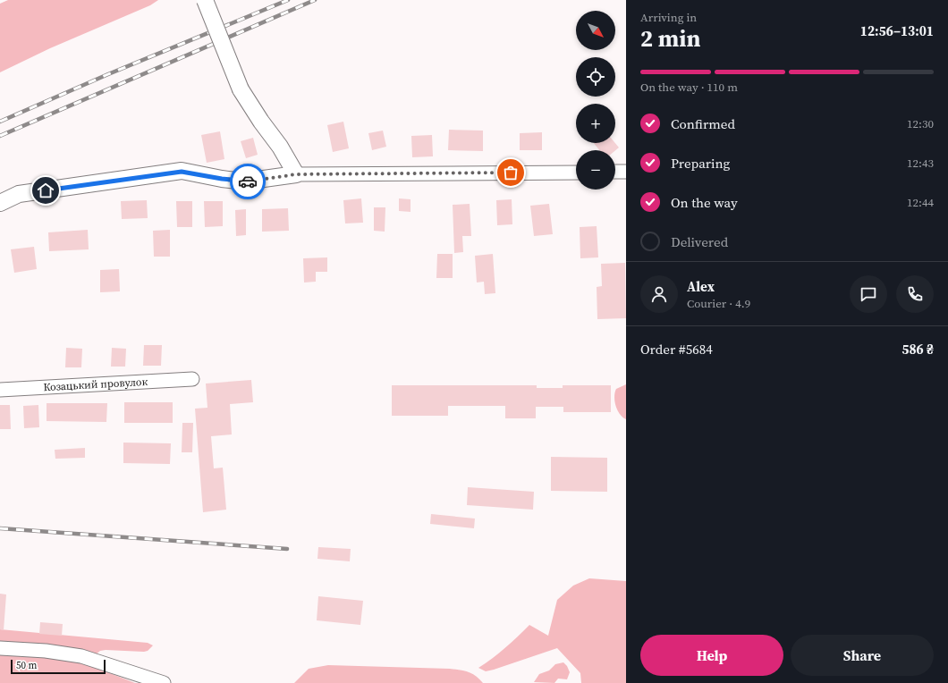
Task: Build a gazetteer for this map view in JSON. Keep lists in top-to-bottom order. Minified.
{"streets":{"street":["Козацький провулок"]},"scale_bar":"50 m","north":"bottom right","page":{"heading":["2 min","Arriving in","12:56–13:01"],"panel":["Alex","Courier · 4.9","Order #5684","586 ₴"],"map_buttons":["+","−"],"bar":"On the way · 110 m","list":[["Confirmed","12:30"],["Preparing","12:43"],["On the way","12:44"],"Delivered"],"buttons":["Help","Share"],"scale":"50 m"}}
